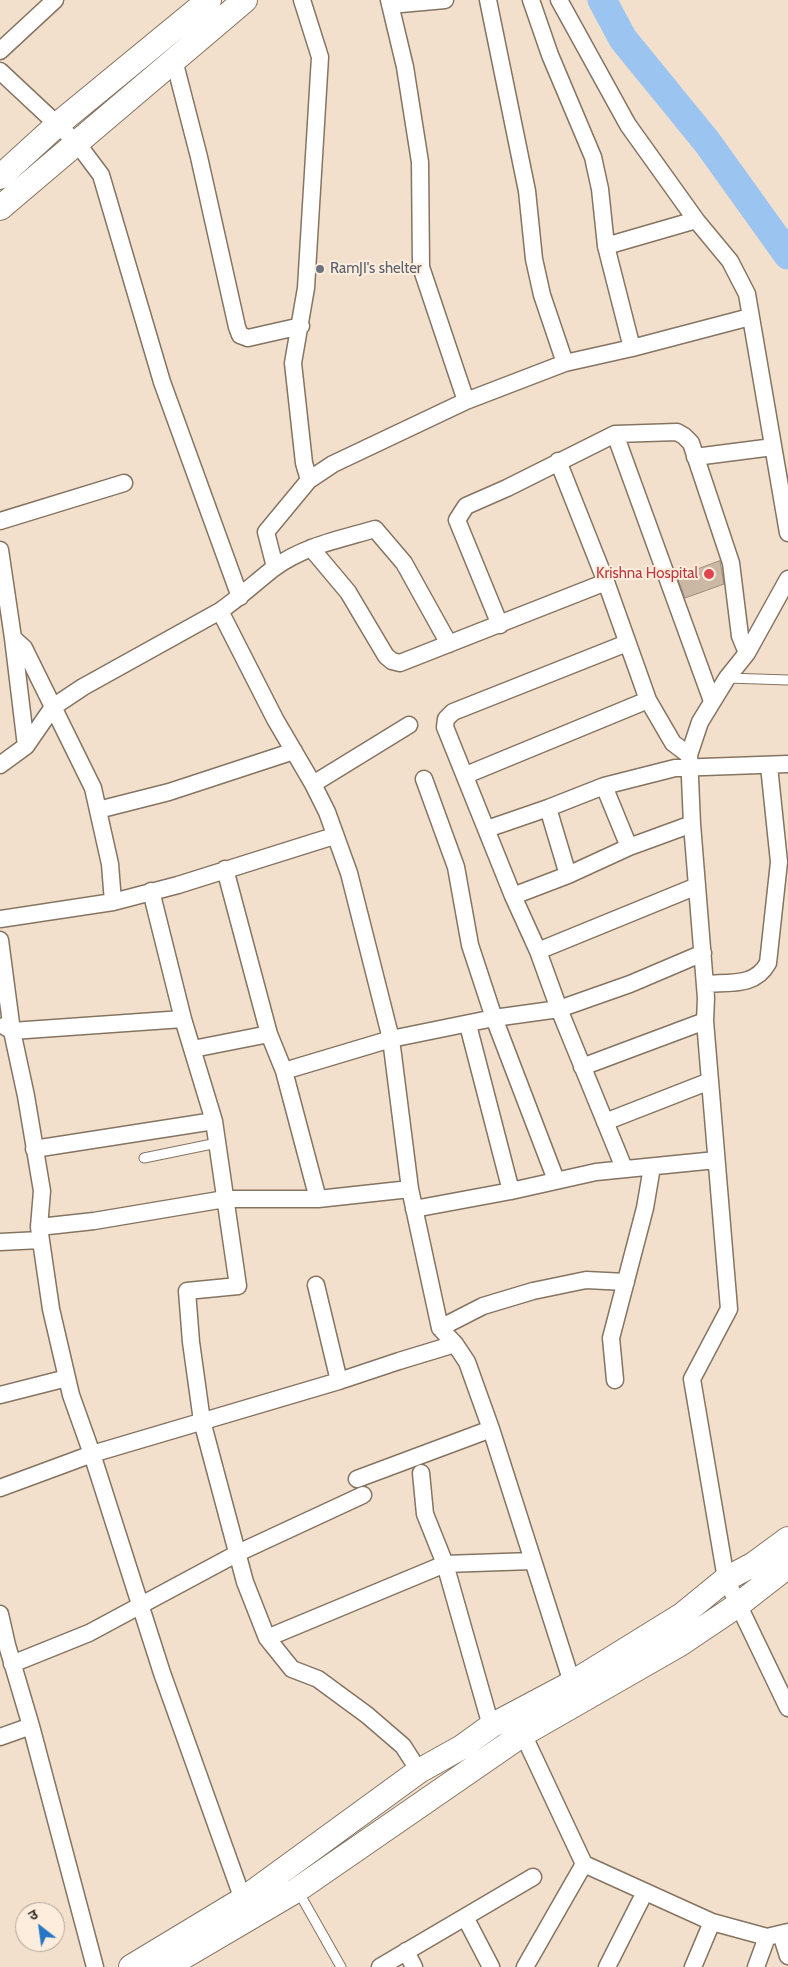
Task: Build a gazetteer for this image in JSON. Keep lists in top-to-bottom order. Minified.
{"places":["RamJI's shelter","Krishna Hospital"],"north":"top left"}
